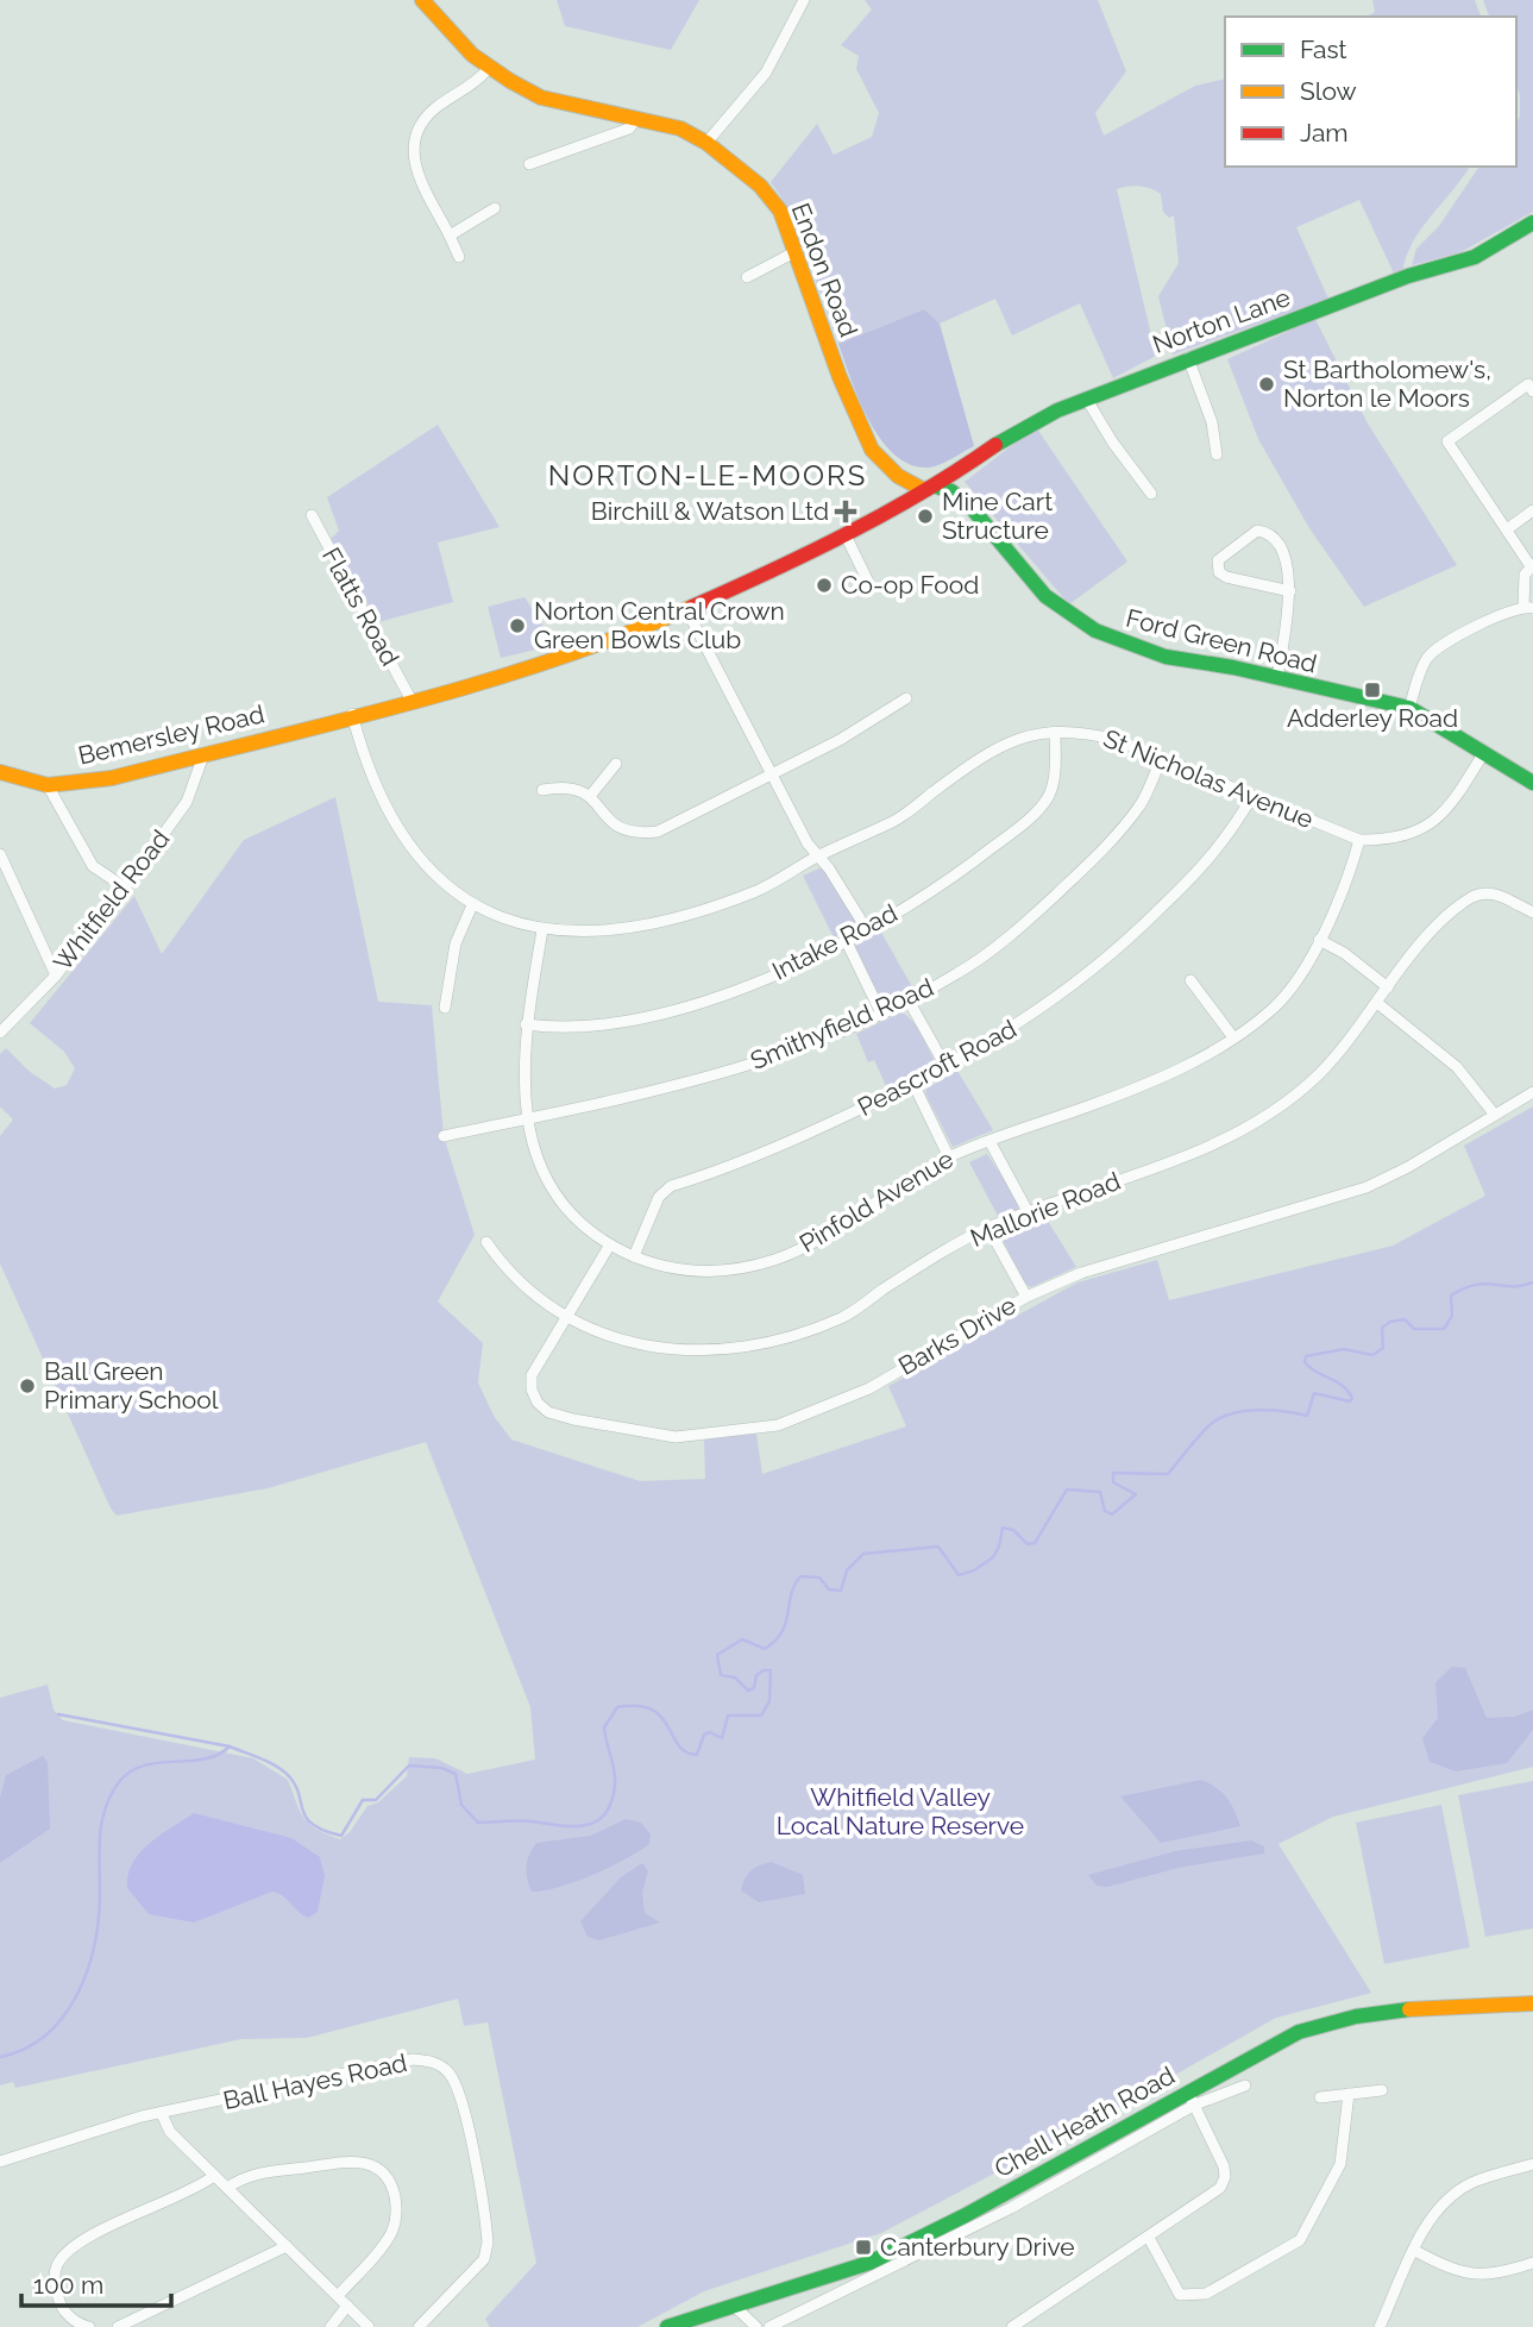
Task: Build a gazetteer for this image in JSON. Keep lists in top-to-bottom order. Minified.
{"streets":{"street":["Endon Road","Norton Lane","Flatts Road","Ford Green Road","Bemersley Road","St Nicholas Avenue","Whitfield Road","Intake Road","Smithyfield Road","Peascroft Road","Pinfold Avenue","Mallorie Road","Barks Drive","Ball Hayes Road","Chell Heath Road"]},"crossings":[["Endon Road","Norton Lane"],["Endon Road","Ford Green Road"],["Norton Lane","Ford Green Road"],["Norton Lane","Bemersley Road"],["Flatts Road","Bemersley Road"],["Ford Green Road","St Nicholas Avenue"],["Bemersley Road","St Nicholas Avenue"],["Bemersley Road","Whitfield Road"],["St Nicholas Avenue","Intake Road"],["St Nicholas Avenue","Smithyfield Road"],["St Nicholas Avenue","Peascroft Road"],["St Nicholas Avenue","Pinfold Avenue"],["Intake Road","Pinfold Avenue"],["Smithyfield Road","Pinfold Avenue"],["Peascroft Road","Pinfold Avenue"],["Pinfold Avenue","Barks Drive"],["Mallorie Road","Barks Drive"]],"districts":["NORTON-LE-MOORS"],"parks":["Whitfield Valley Local Nature Reserve"],"places":{"other":["St Bartholomew's, Norton le Moors","Mine Cart Structure","Co-op Food","Norton Central Crown Green Bowls Club","Ball Green Primary School"],"health":["Birchill & Watson Ltd"],"transit":["Adderley Road","Canterbury Drive"]},"legend":["Fast","Slow","Jam"],"scale_bar":"100 m"}
